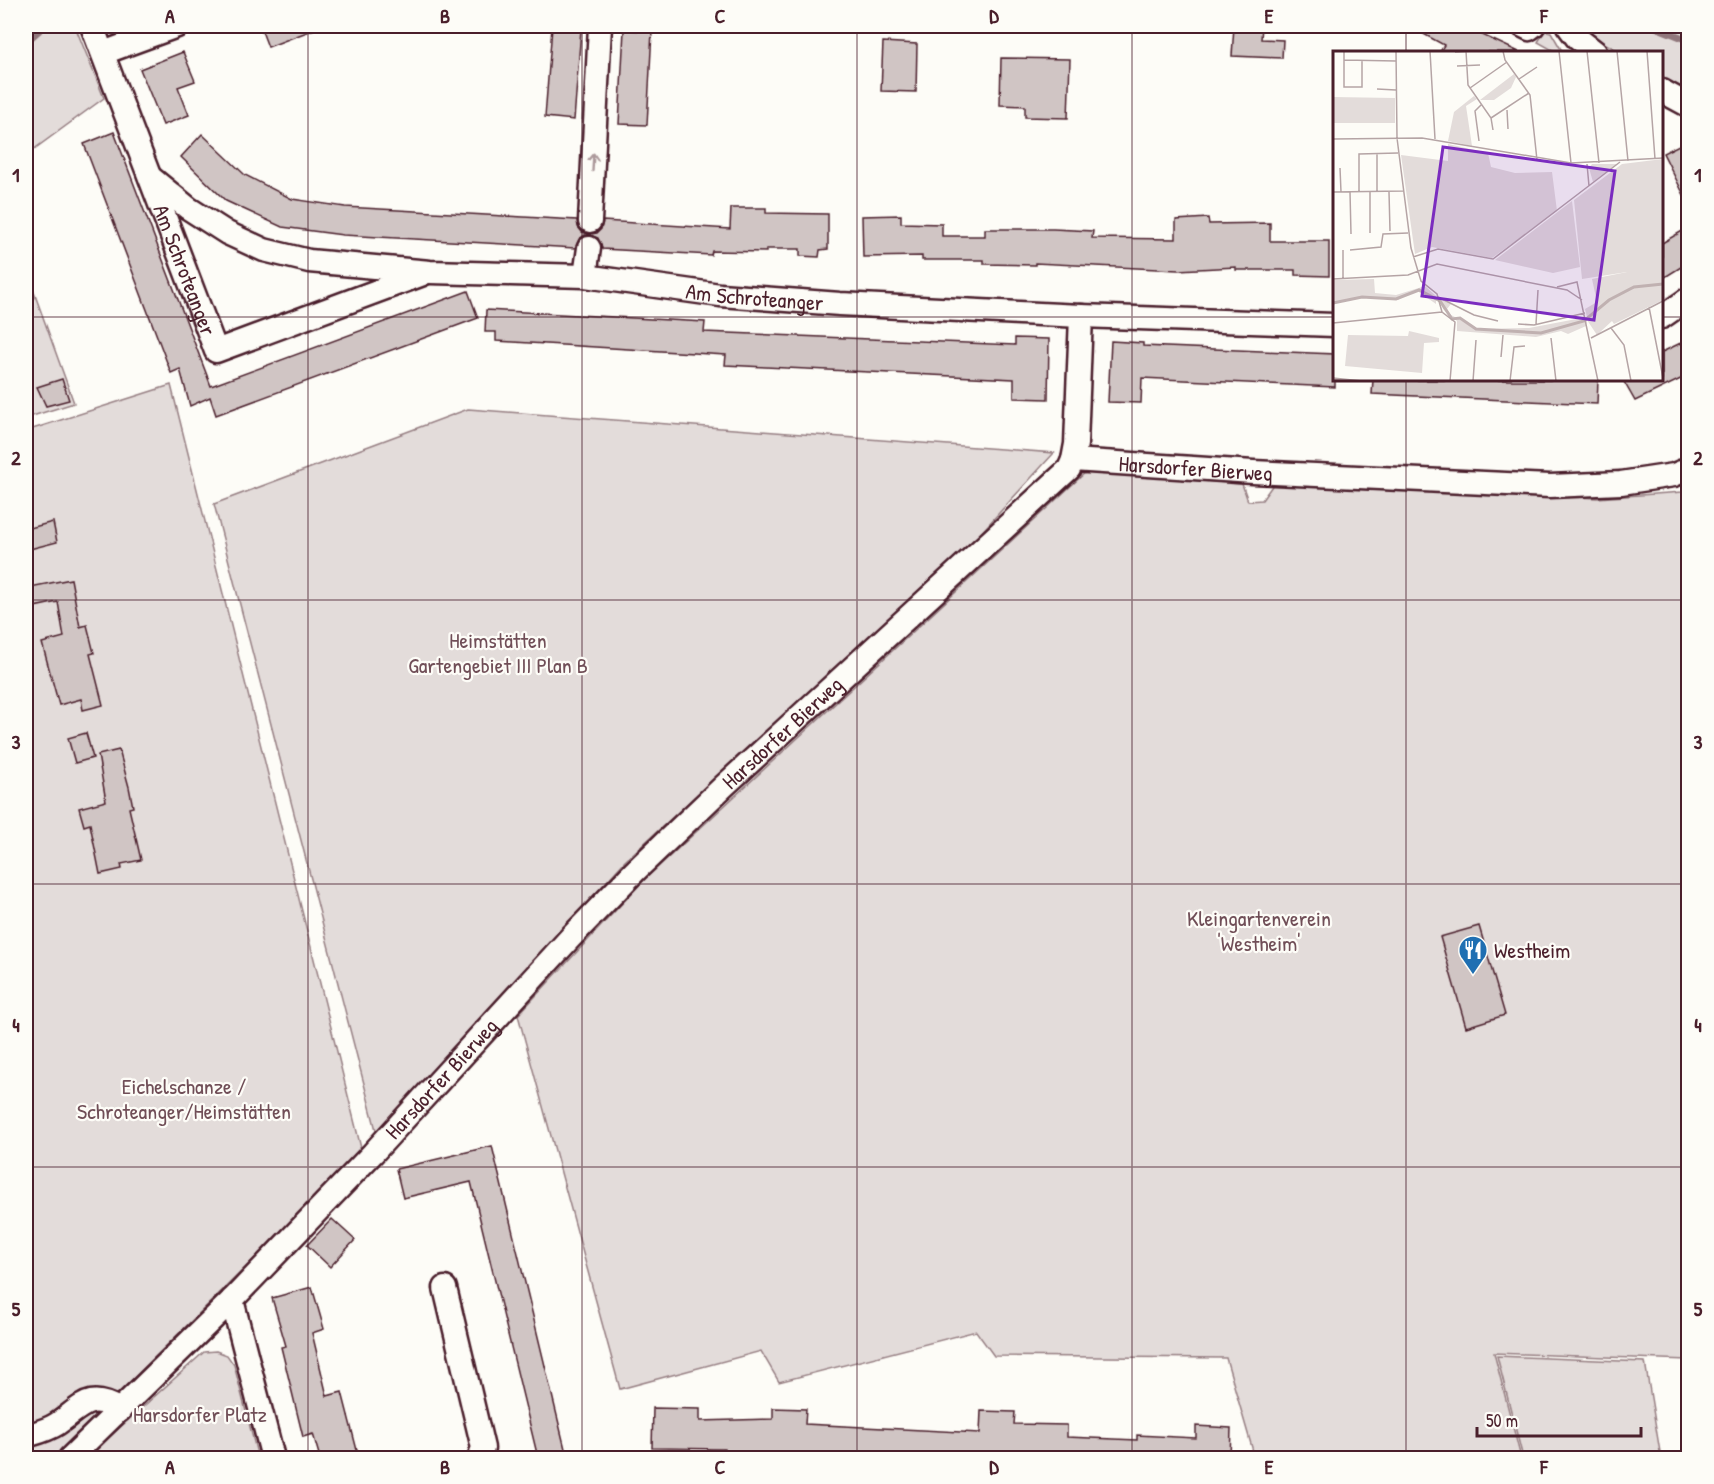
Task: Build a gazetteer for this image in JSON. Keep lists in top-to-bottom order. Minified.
{"streets":{"street":["Am Schroteanger","Harsdorfer Bierweg"]},"parks":["Heimstätten Gartengebiet III Plan B","Kleingartenverein 'Westheim'","Eichelschanze / Schroteanger/Heimstätten","Harsdorfer Platz"],"places":{"restaurant":["Westheim"]},"scale_bar":"50 m","grid":{"columns":["A","B","C","D","E","F"],"rows":["1","2","3","4","5"]}}
